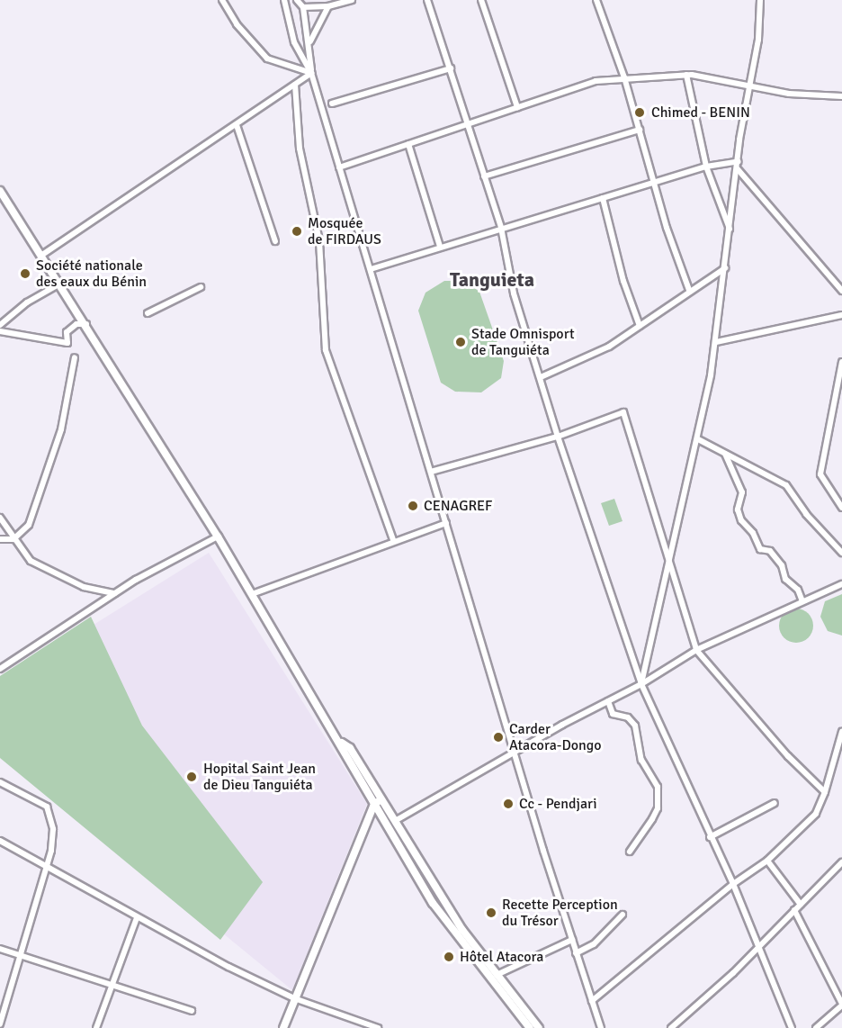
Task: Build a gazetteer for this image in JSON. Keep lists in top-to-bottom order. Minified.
{"districts":["Tanguieta"],"places":["Chimed - BENIN","Mosquée de FIRDAUS","Société nationale des eaux du Bénin","Stade Omnisport de Tanguiéta","CENAGREF","Carder Atacora-Dongo","Hopital Saint Jean de Dieu Tanguiéta","Cc - Pendjari","Recette Perception du Trésor","Hôtel Atacora"]}
